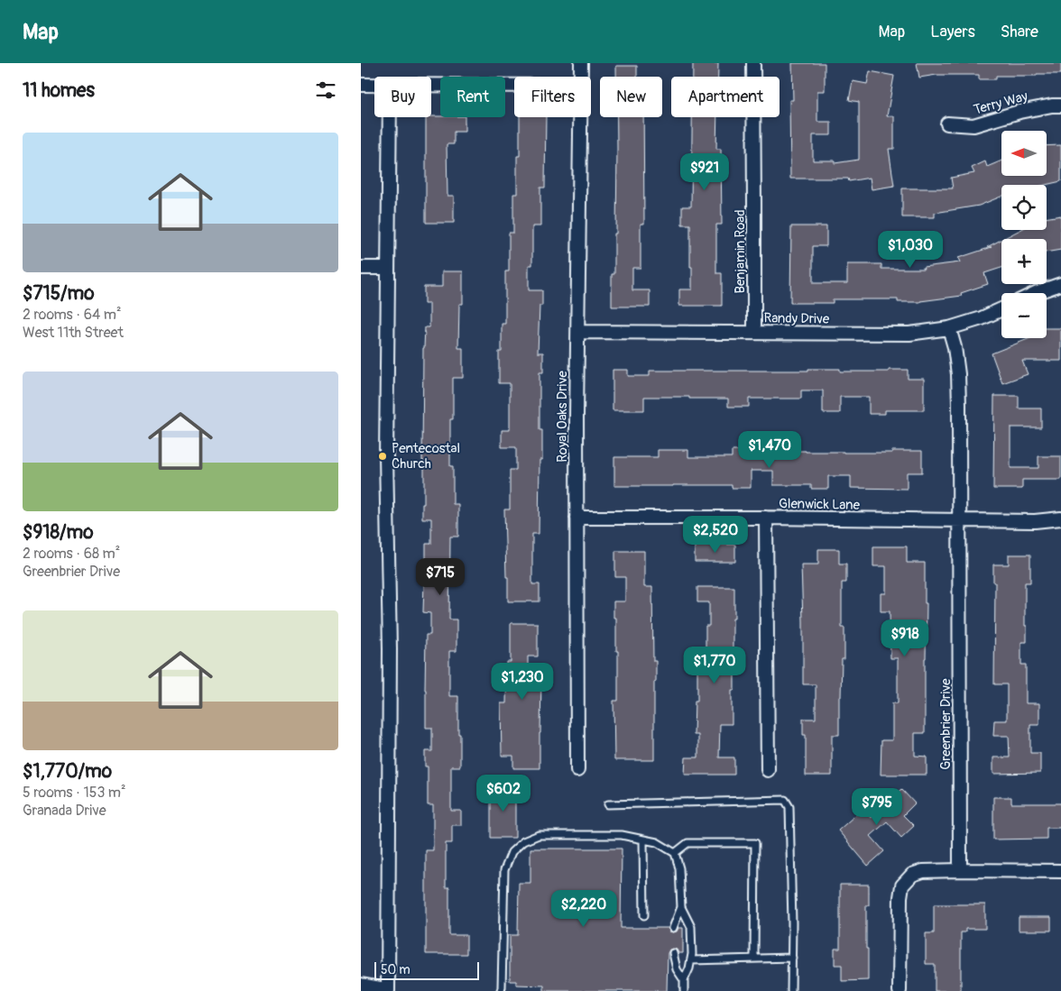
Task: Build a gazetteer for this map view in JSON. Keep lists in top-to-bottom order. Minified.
{"streets":{"street":["Terry Way","Benjamin Road","Randy Drive","Royal Oaks Drive","Glenwick Lane","Greenbrier Drive"]},"crossings":[["Benjamin Road","Randy Drive"],["Randy Drive","Royal Oaks Drive"],["Randy Drive","Greenbrier Drive"],["Royal Oaks Drive","Glenwick Lane"],["Glenwick Lane","Greenbrier Drive"]],"places":["Pentecostal Church"],"scale_bar":"50 m","north":"left","page":{"header":"Map","nav":["Map","Layers","Share"],"heading":"11 homes","chip":["Buy","Rent","Filters","New","Apartment"],"list":[{"name":"$715/mo","note":"2 rooms · 64 m² · West 11th Street"},{"name":"$918/mo","note":"2 rooms · 68 m² · Greenbrier Drive"},{"name":"$1,770/mo","note":"5 rooms · 153 m² · Granada Drive"}],"map_buttons":["+","−"],"price":["$921","$1,030","$1,470","$2,520","$715","$918","$1,770","$1,230","$602","$795","$2,220"],"scale":"50 m"}}
